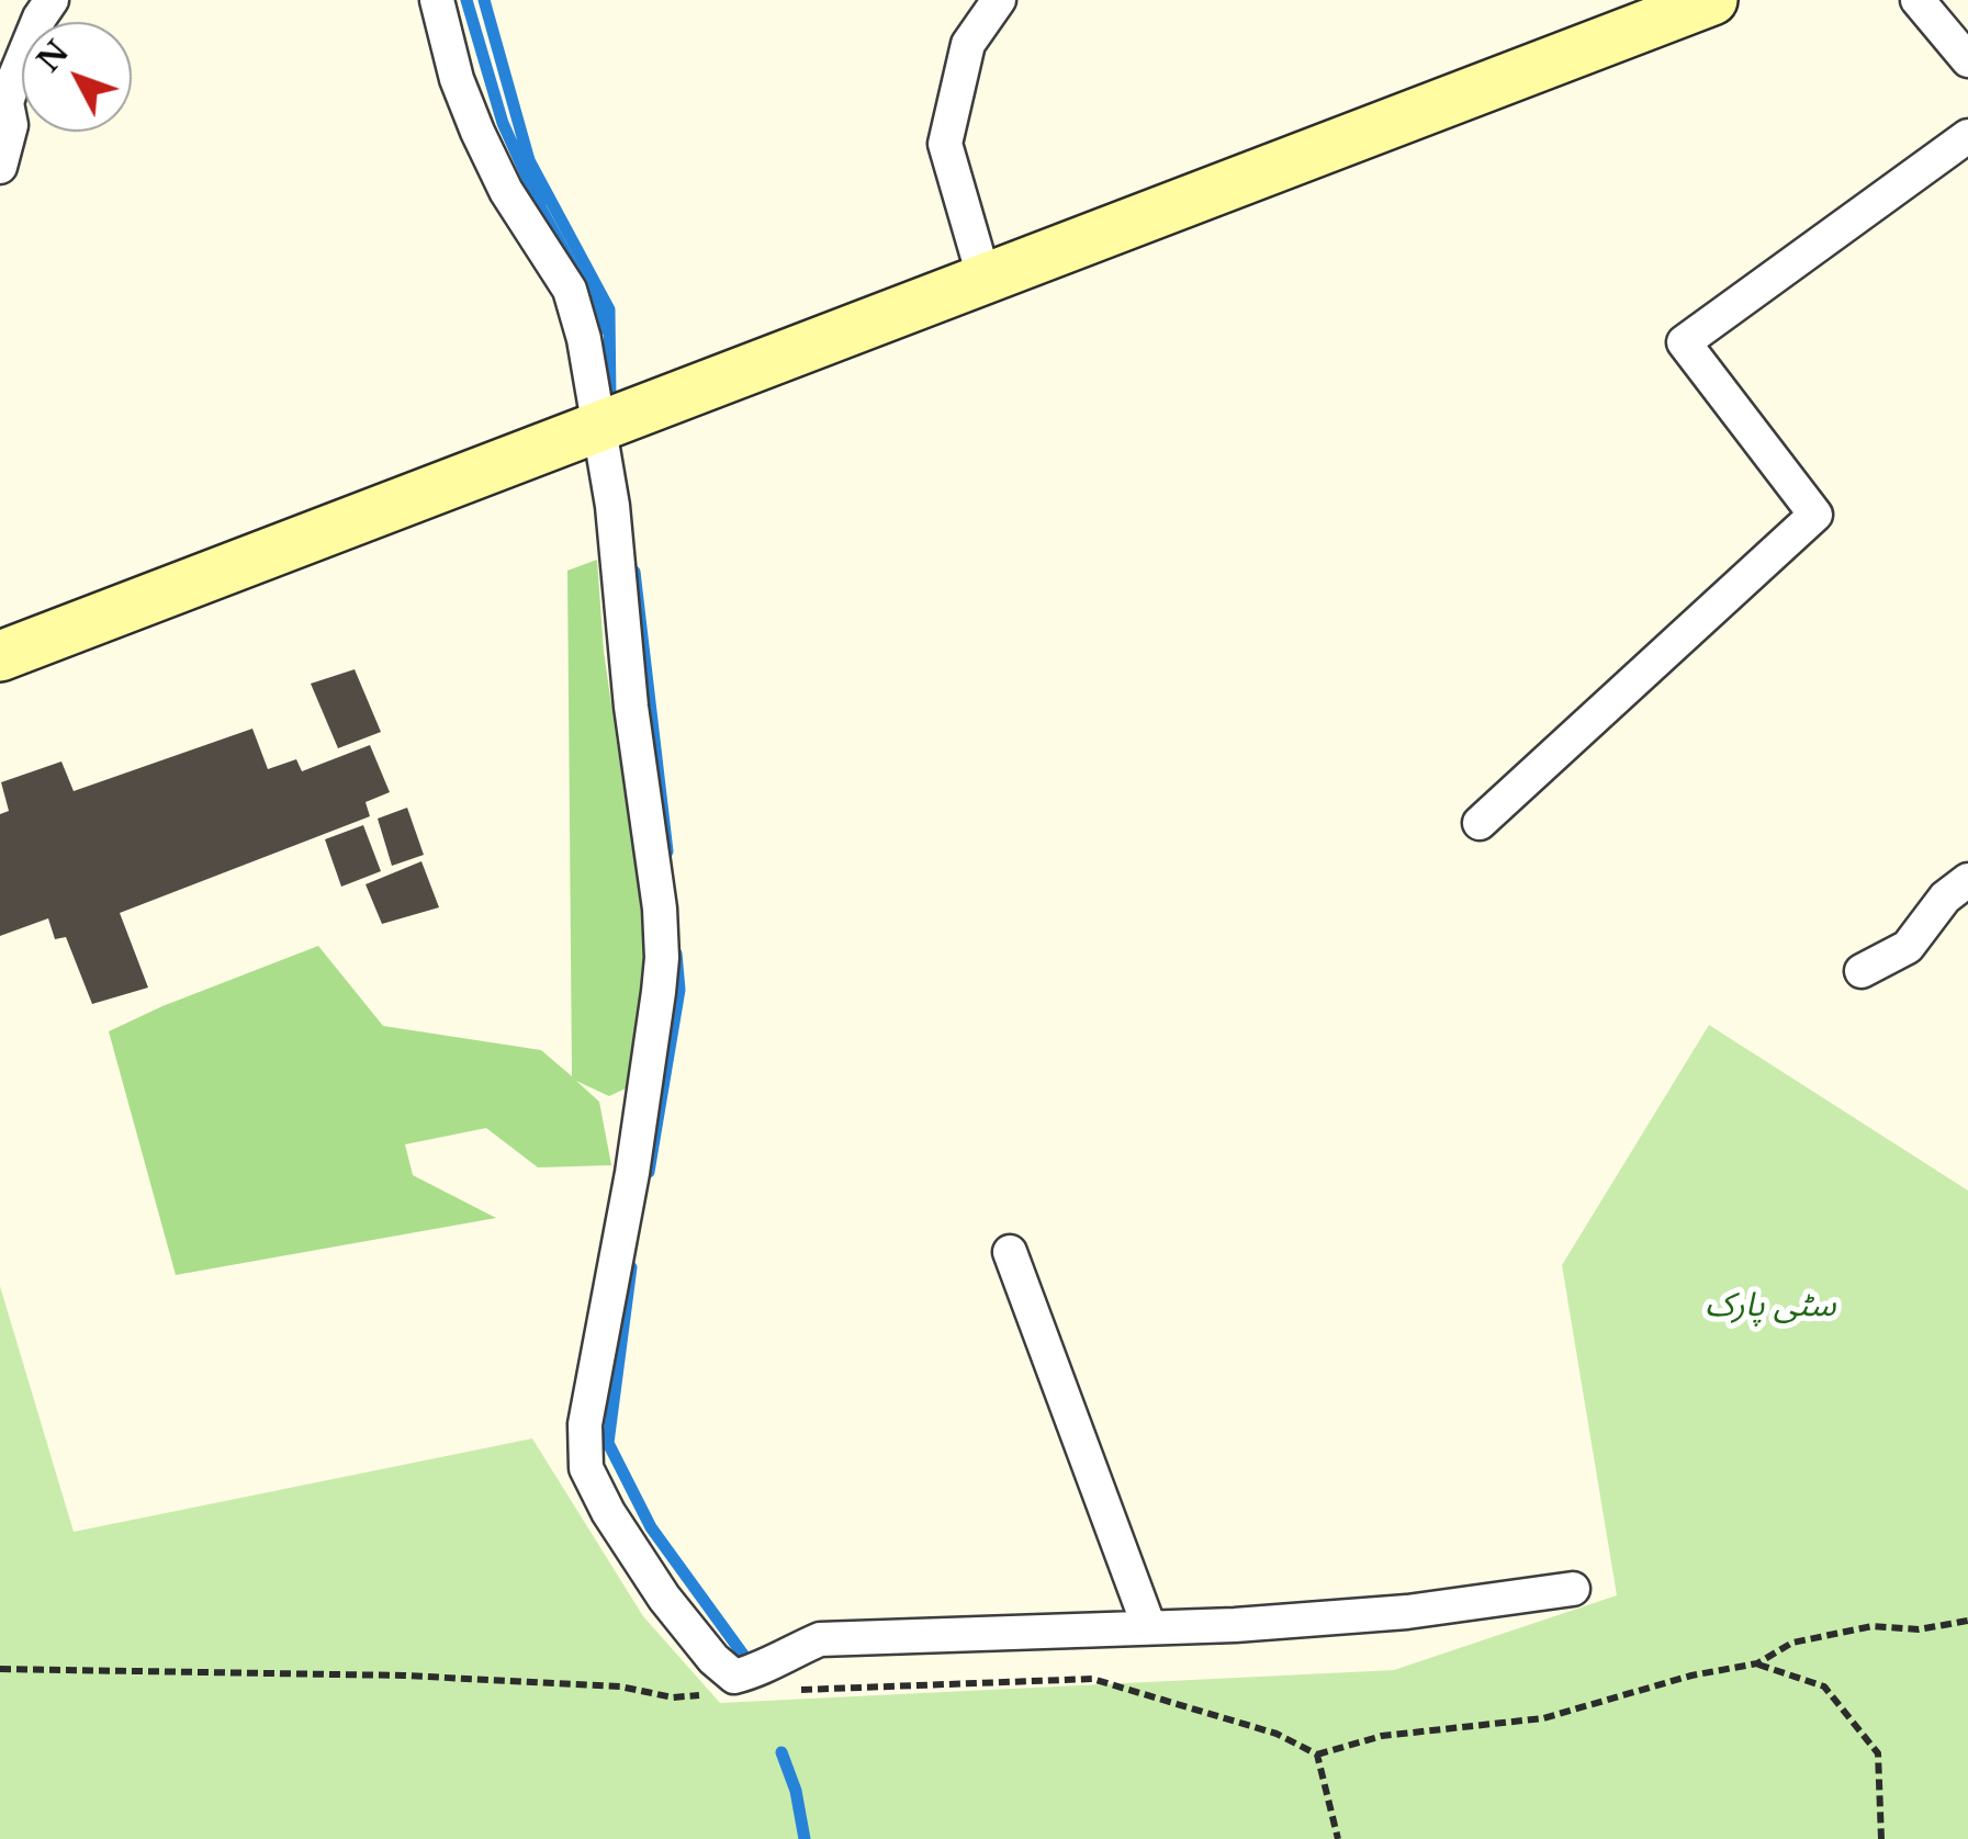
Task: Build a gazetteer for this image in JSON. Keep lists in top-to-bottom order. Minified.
{"parks":["سٹی پارک"],"north":"top left"}
